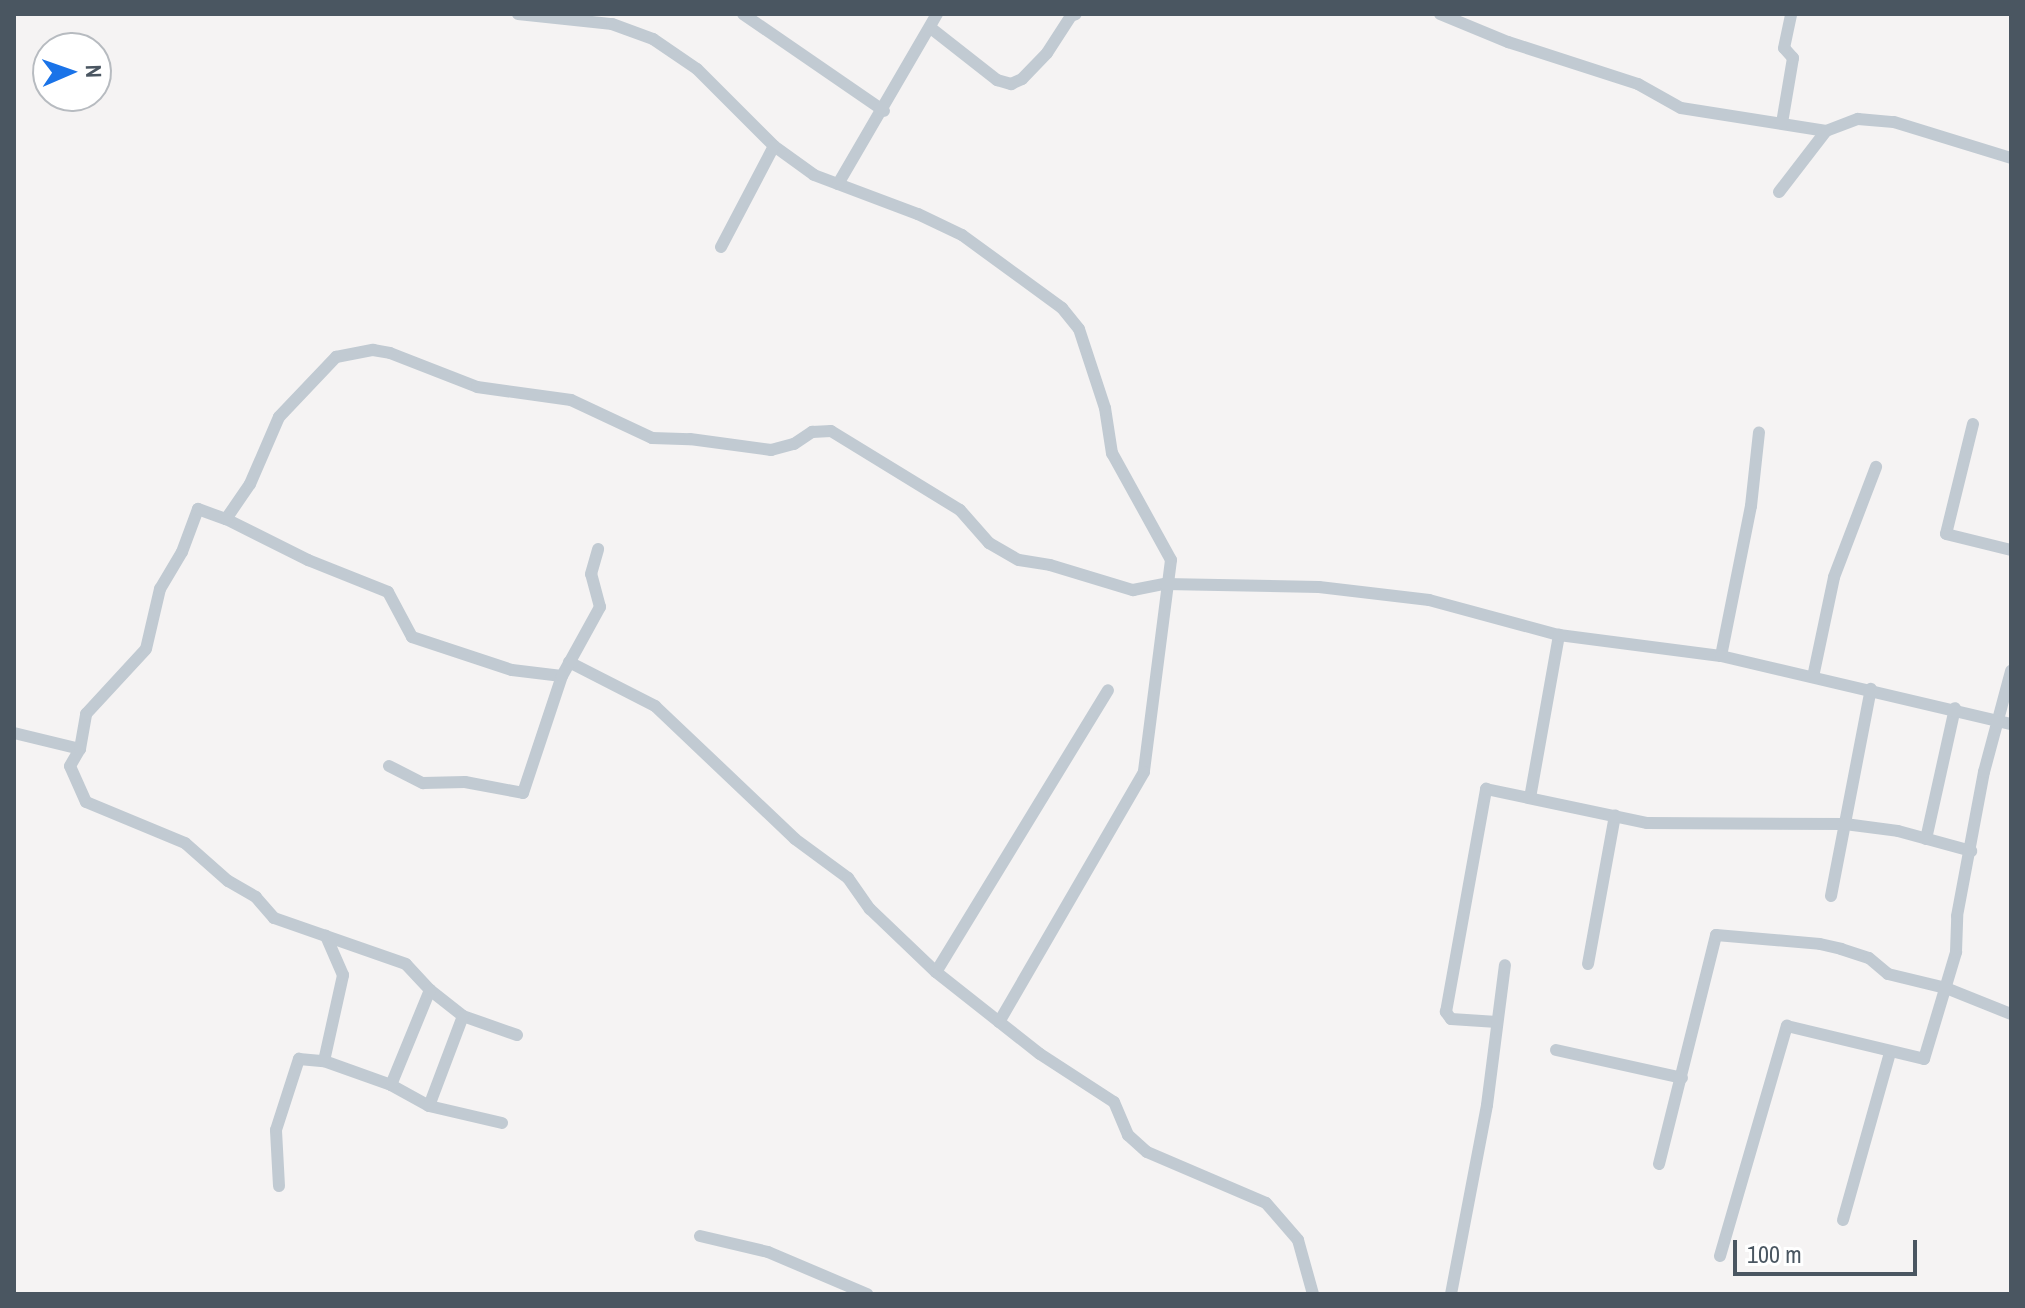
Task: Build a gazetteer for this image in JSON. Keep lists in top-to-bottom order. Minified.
{"scale_bar":"100 m","north":"right"}
